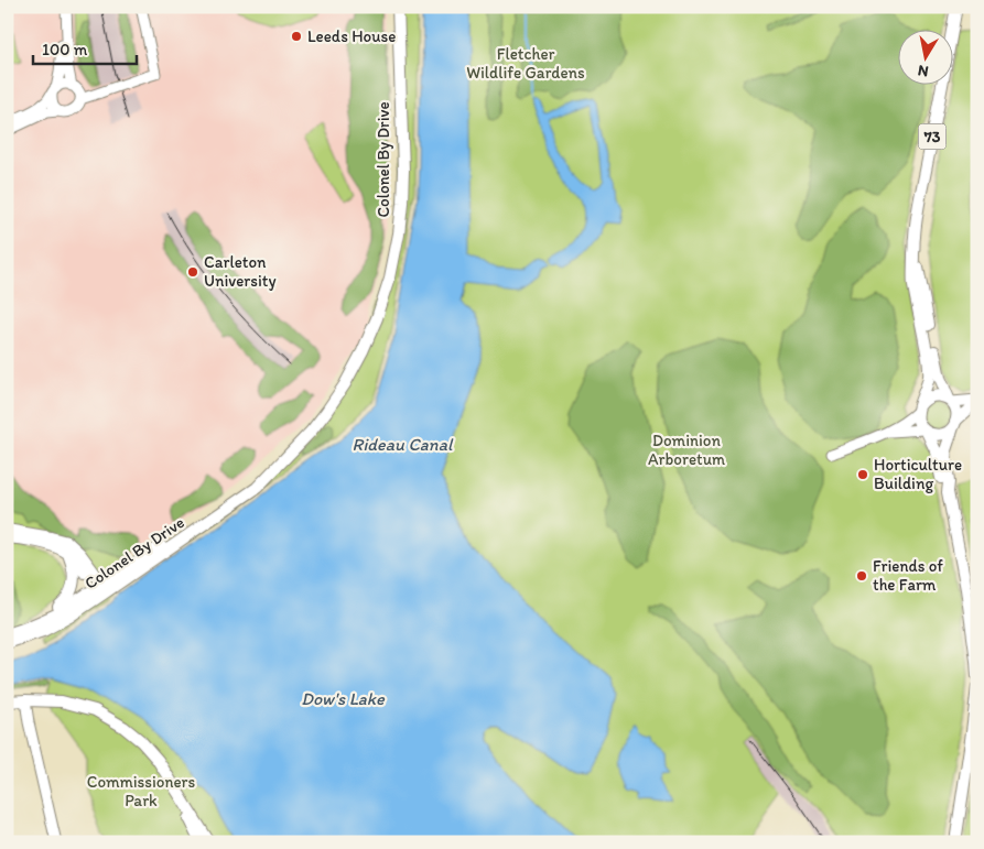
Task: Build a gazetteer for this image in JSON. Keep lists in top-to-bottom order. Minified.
{"streets":{"main road":["73","Colonel By Drive"]},"water":["Rideau Canal","Dow's Lake"],"parks":["Fletcher Wildlife Gardens","Dominion Arboretum","Commissioners Park"],"places":["Leeds House","Carleton University","Horticulture Building","Friends of the Farm"],"scale_bar":"100 m","north":"bottom"}
